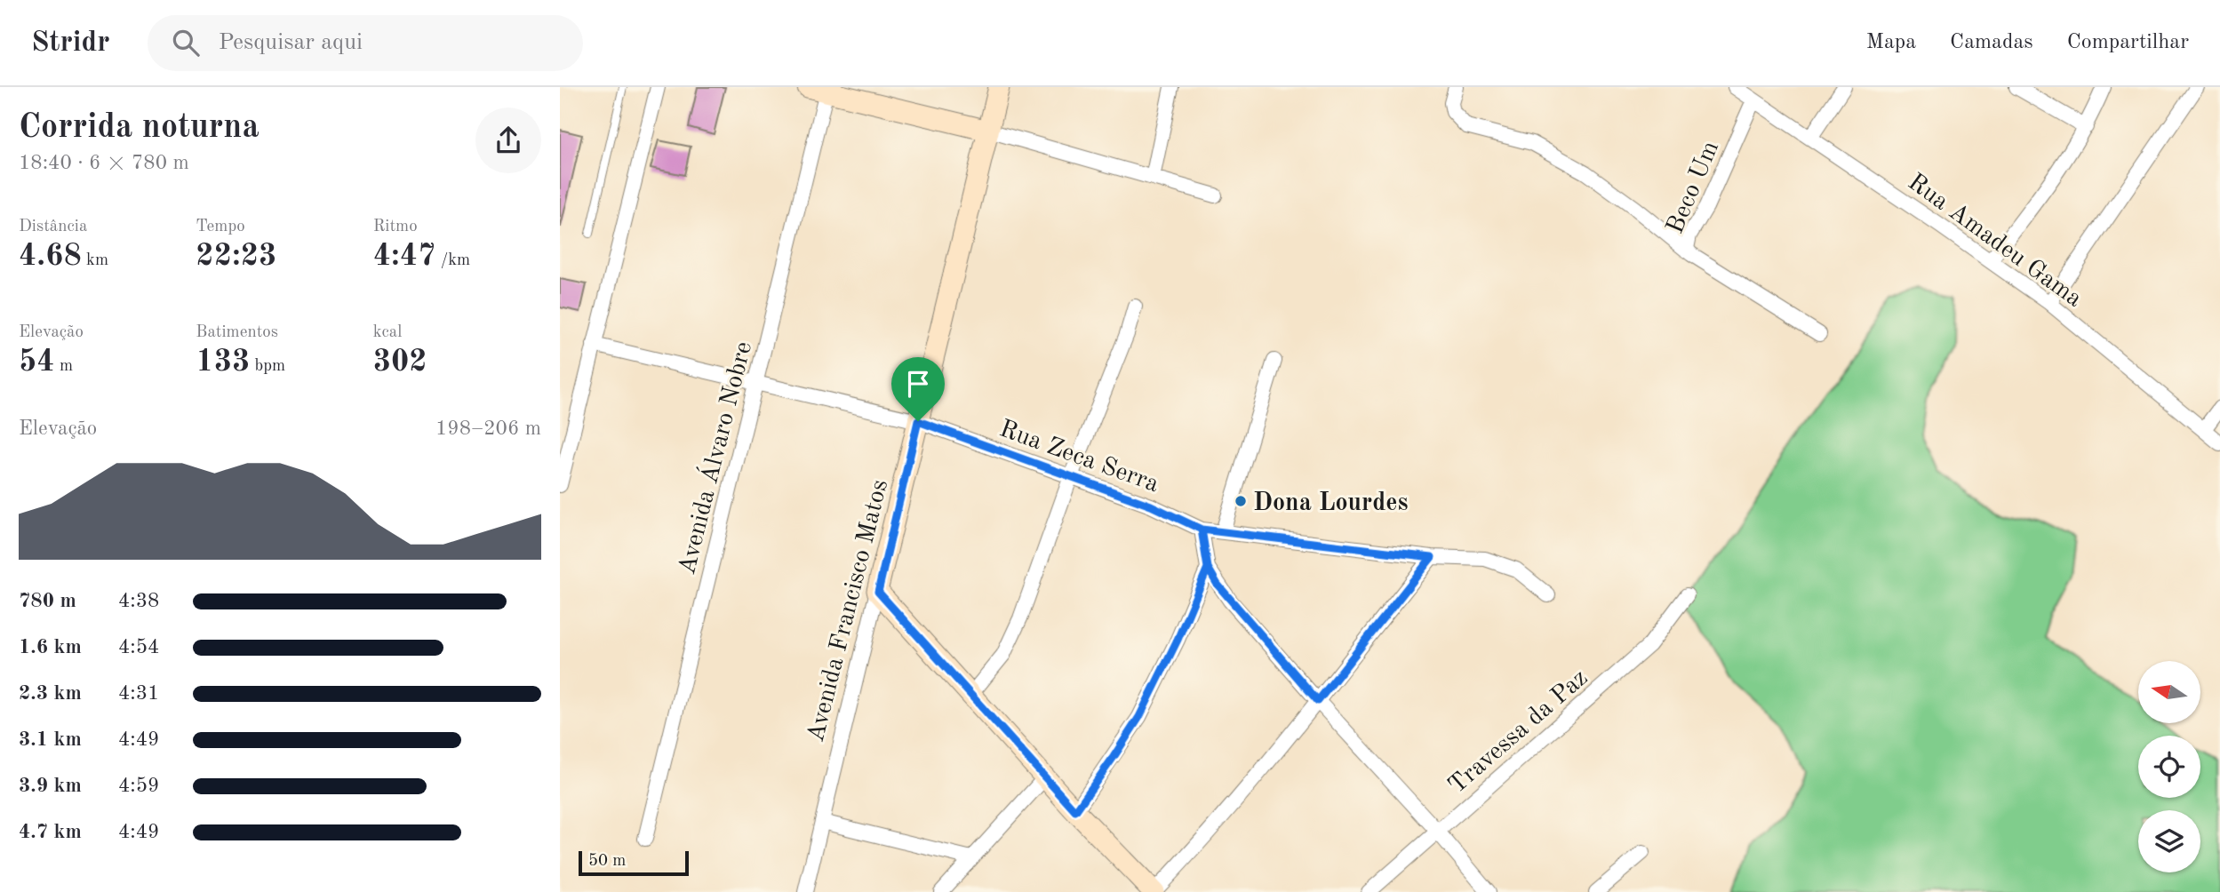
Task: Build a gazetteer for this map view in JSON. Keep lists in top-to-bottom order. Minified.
{"streets":{"street":["Beco Um","Rua Amadeu Gama","Rua Zeca Serra","Avenida Álvaro Nobre","Avenida Francisco Matos","Travessa da Paz"]},"crossings":[["Beco Um","Rua Amadeu Gama"],["Rua Zeca Serra","Avenida Álvaro Nobre"],["Rua Zeca Serra","Avenida Francisco Matos"]],"places":["Dona Lourdes"],"scale_bar":"50 m","north":"left","page":{"header":"Stridr","search":"Pesquisar aqui","nav":["Mapa","Camadas","Compartilhar"],"heading":["Corrida noturna","18:40 · 6 × 780 m"],"stats":[["Distância","4.68 km"],["Tempo","22:23"],["Ritmo","4:47 /km"],["Elevação","54 m"],["Batimentos","133 bpm"],["kcal","302"]],"chart":["Elevação","198–206 m"],"list":[{"name":"780 m","note":"4:38"},{"name":"1.6 km","note":"4:54"},{"name":"2.3 km","note":"4:31"},{"name":"3.1 km","note":"4:49"},{"name":"3.9 km","note":"4:59"},{"name":"4.7 km","note":"4:49"}],"scale":"50 m"}}
